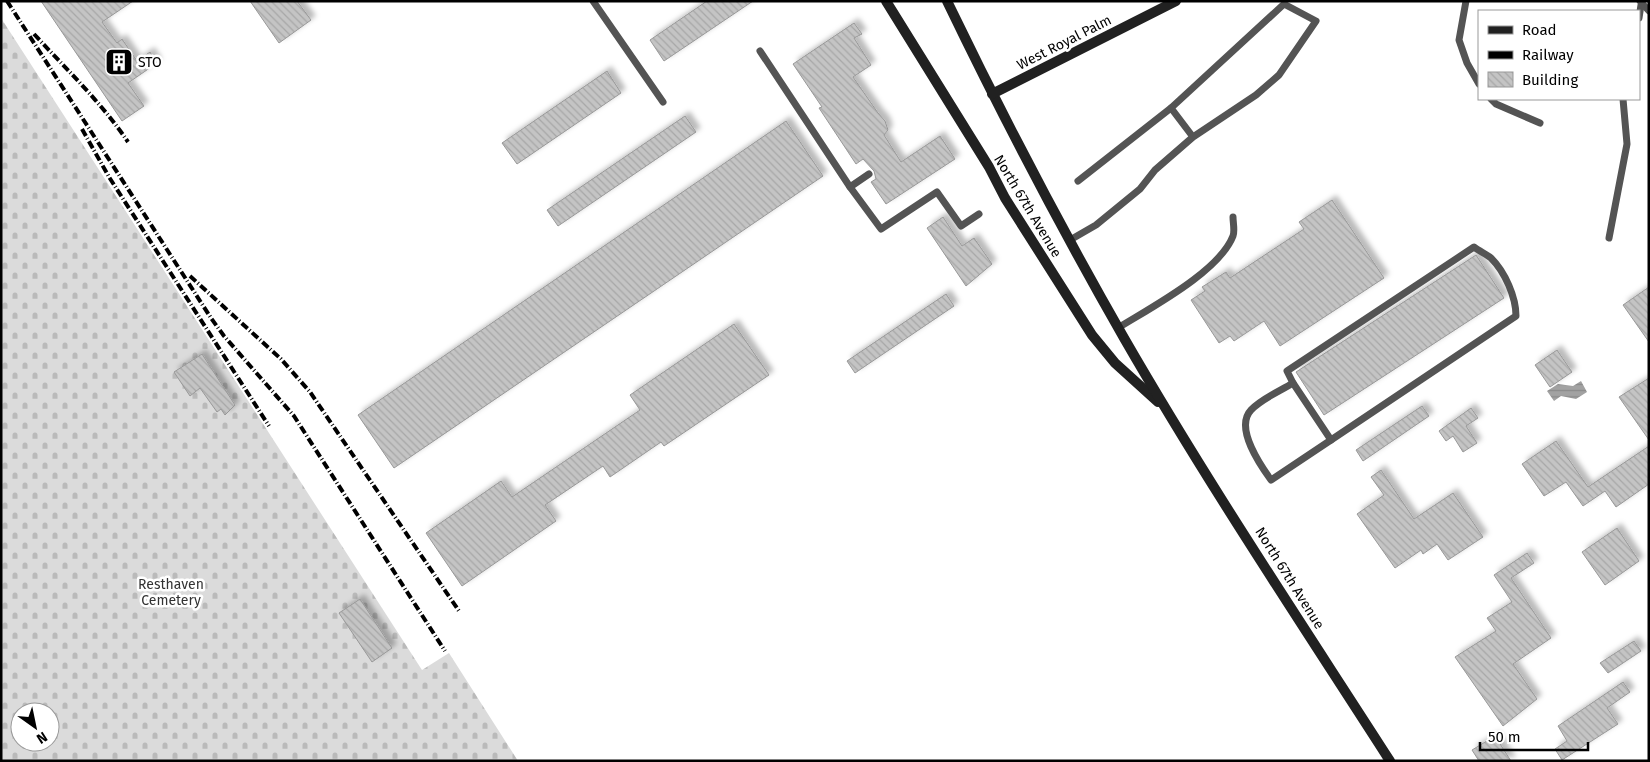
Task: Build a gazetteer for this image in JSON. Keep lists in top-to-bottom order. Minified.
{"streets":{"main road":["West Royal Palm","North 67th Avenue"]},"crossings":[["West Royal Palm","North 67th Avenue"]],"parks":["Resthaven Cemetery"],"places":{"building":["STO"]},"legend":["Road","Railway","Building"],"scale_bar":"50 m","north":"bottom right"}
